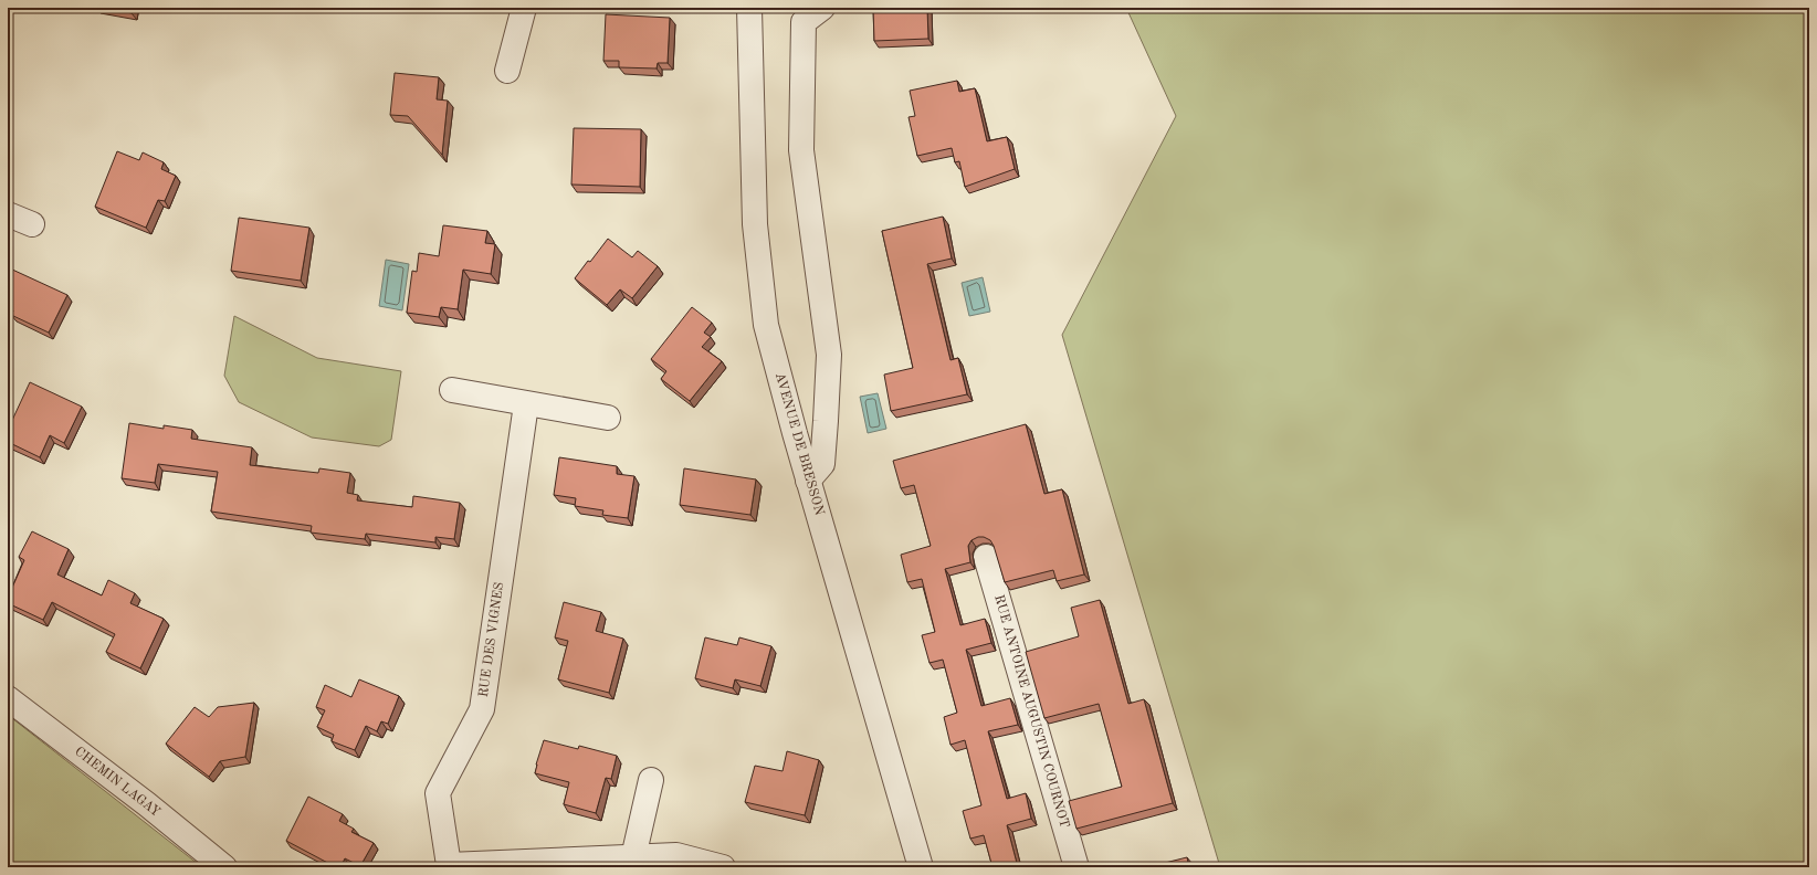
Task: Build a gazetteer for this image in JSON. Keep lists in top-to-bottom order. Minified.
{"streets":{"street":["AVENUE DE BRESSON","RUE DES VIGNES","RUE ANTOINE AUGUSTIN COURNOT","CHEMIN LAGAY"]}}
